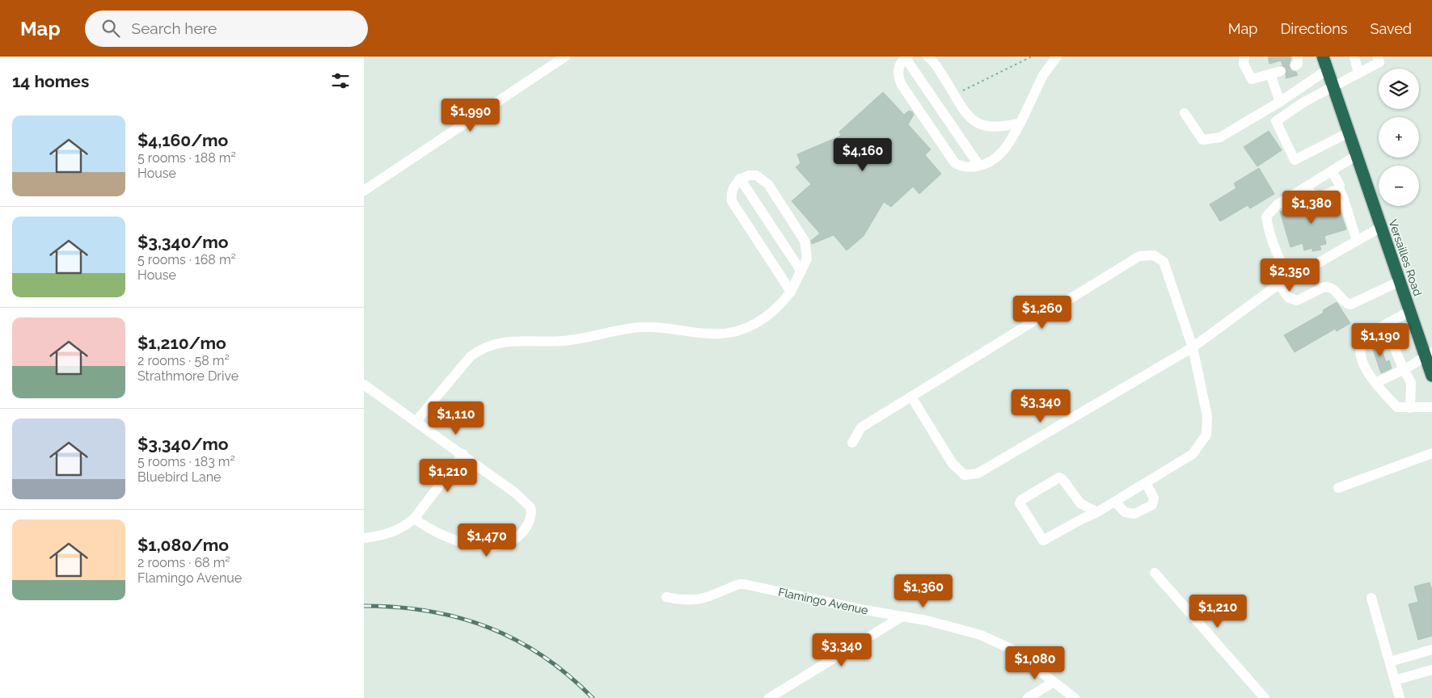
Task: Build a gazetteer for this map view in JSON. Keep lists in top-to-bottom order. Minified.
{"streets":{"highway":["Versailles Road"],"street":["Flamingo Avenue"]},"page":{"header":"Map","search":"Search here","nav":["Map","Directions","Saved"],"heading":"14 homes","map_buttons":["+","−"],"price":["$1,990","$4,160","$1,380","$2,350","$1,260","$1,190","$3,340","$1,110","$1,210","$1,470","$1,360","$1,210","$3,340","$1,080"],"list":[{"name":"$4,160/mo","note":"5 rooms · 188 m² · House"},{"name":"$3,340/mo","note":"5 rooms · 168 m² · House"},{"name":"$1,210/mo","note":"2 rooms · 58 m² · Strathmore Drive"},{"name":"$3,340/mo","note":"5 rooms · 183 m² · Bluebird Lane"},{"name":"$1,080/mo","note":"2 rooms · 68 m² · Flamingo Avenue"}]}}
